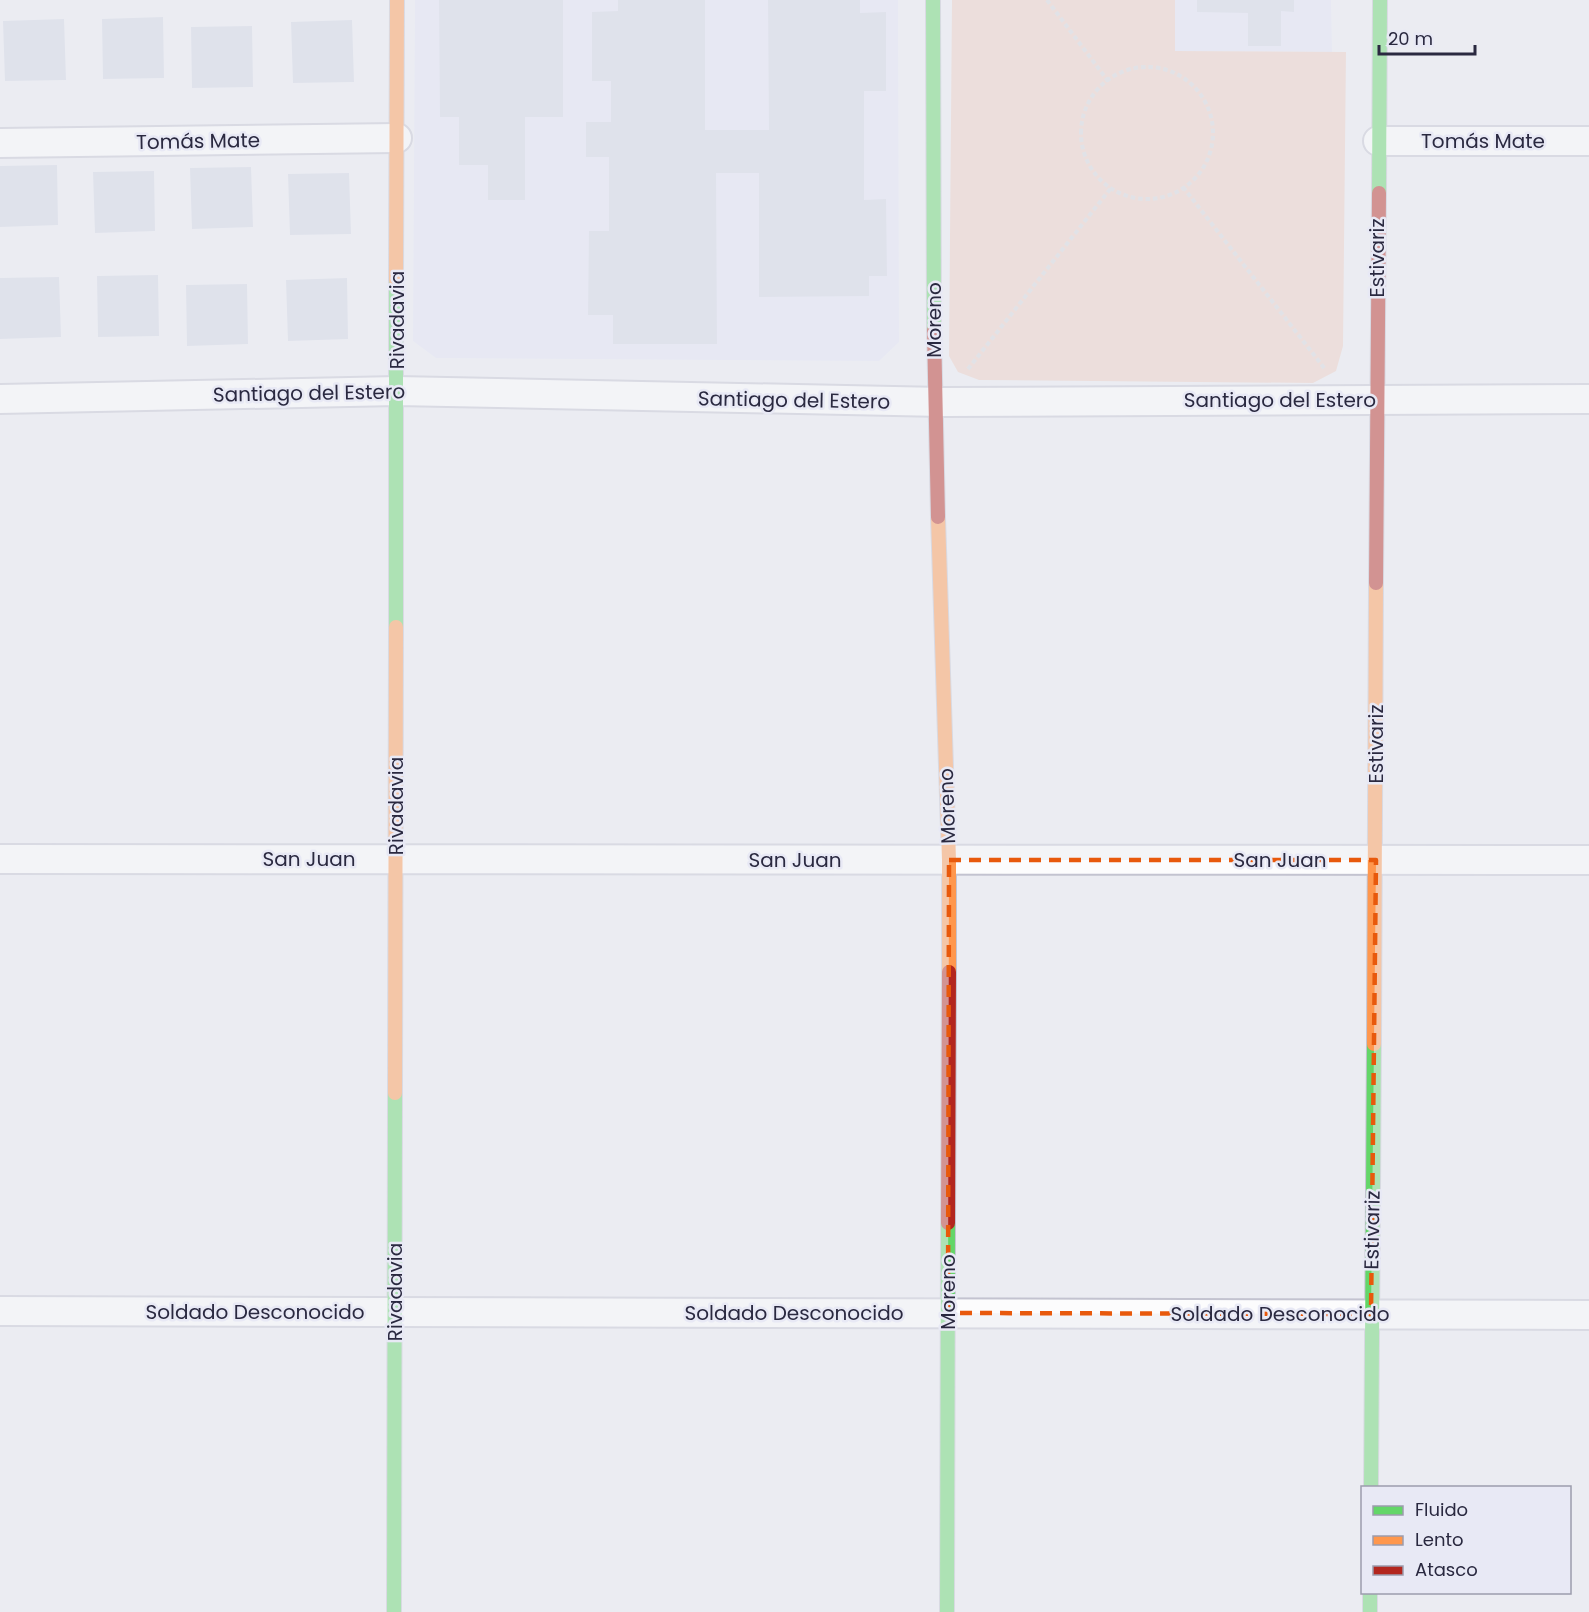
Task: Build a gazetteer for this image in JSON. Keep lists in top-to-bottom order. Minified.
{"streets":{"street":["Tomás Mate","Estivariz","Rivadavia","Moreno","Santiago del Estero","San Juan","Soldado Desconocido"]},"crossings":[["Tomás Mate","Estivariz"],["Tomás Mate","Rivadavia"],["Estivariz","Santiago del Estero"],["Estivariz","San Juan"],["Estivariz","Soldado Desconocido"],["Rivadavia","Santiago del Estero"],["Rivadavia","San Juan"],["Rivadavia","Soldado Desconocido"],["Moreno","Santiago del Estero"],["Moreno","San Juan"],["Moreno","Soldado Desconocido"]],"legend":["Fluido","Lento","Atasco"],"scale_bar":"20 m"}
